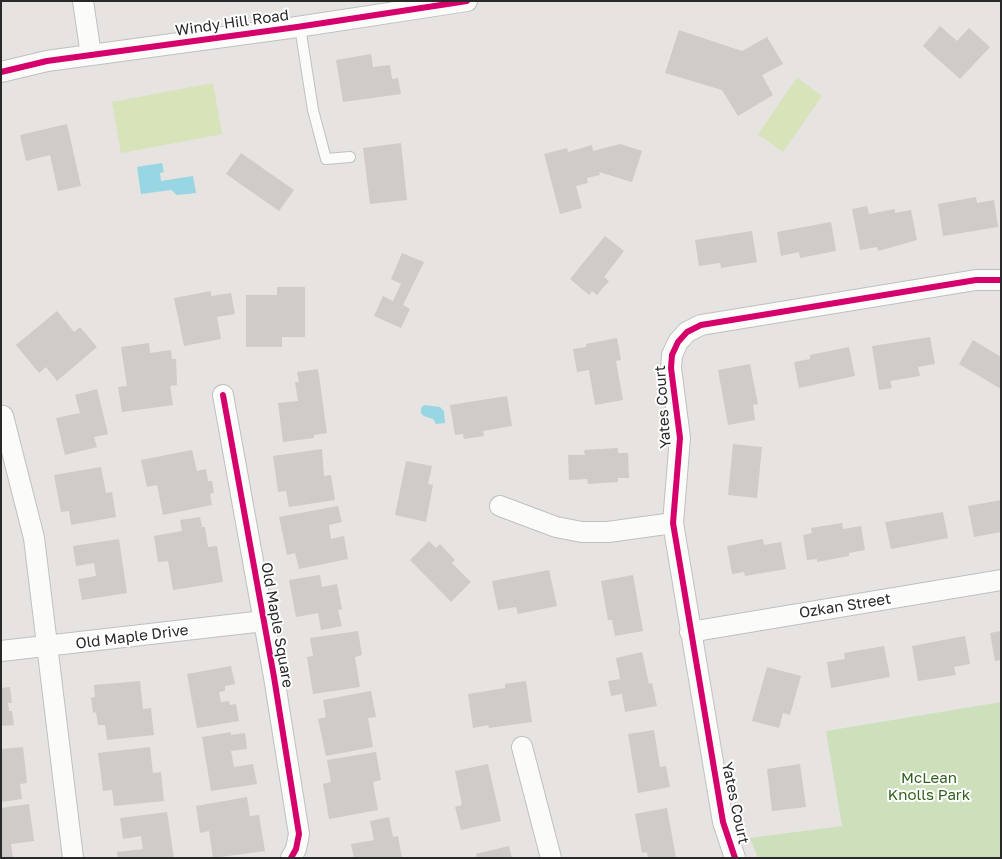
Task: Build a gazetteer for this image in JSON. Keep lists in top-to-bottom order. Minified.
{"streets":{"street":["Windy Hill Road","Yates Court","Ozkan Street","Old Maple Square","Old Maple Drive"]},"crossings":[["Yates Court","Ozkan Street"],["Old Maple Square","Old Maple Drive"]],"parks":["McLean Knolls Park"]}
